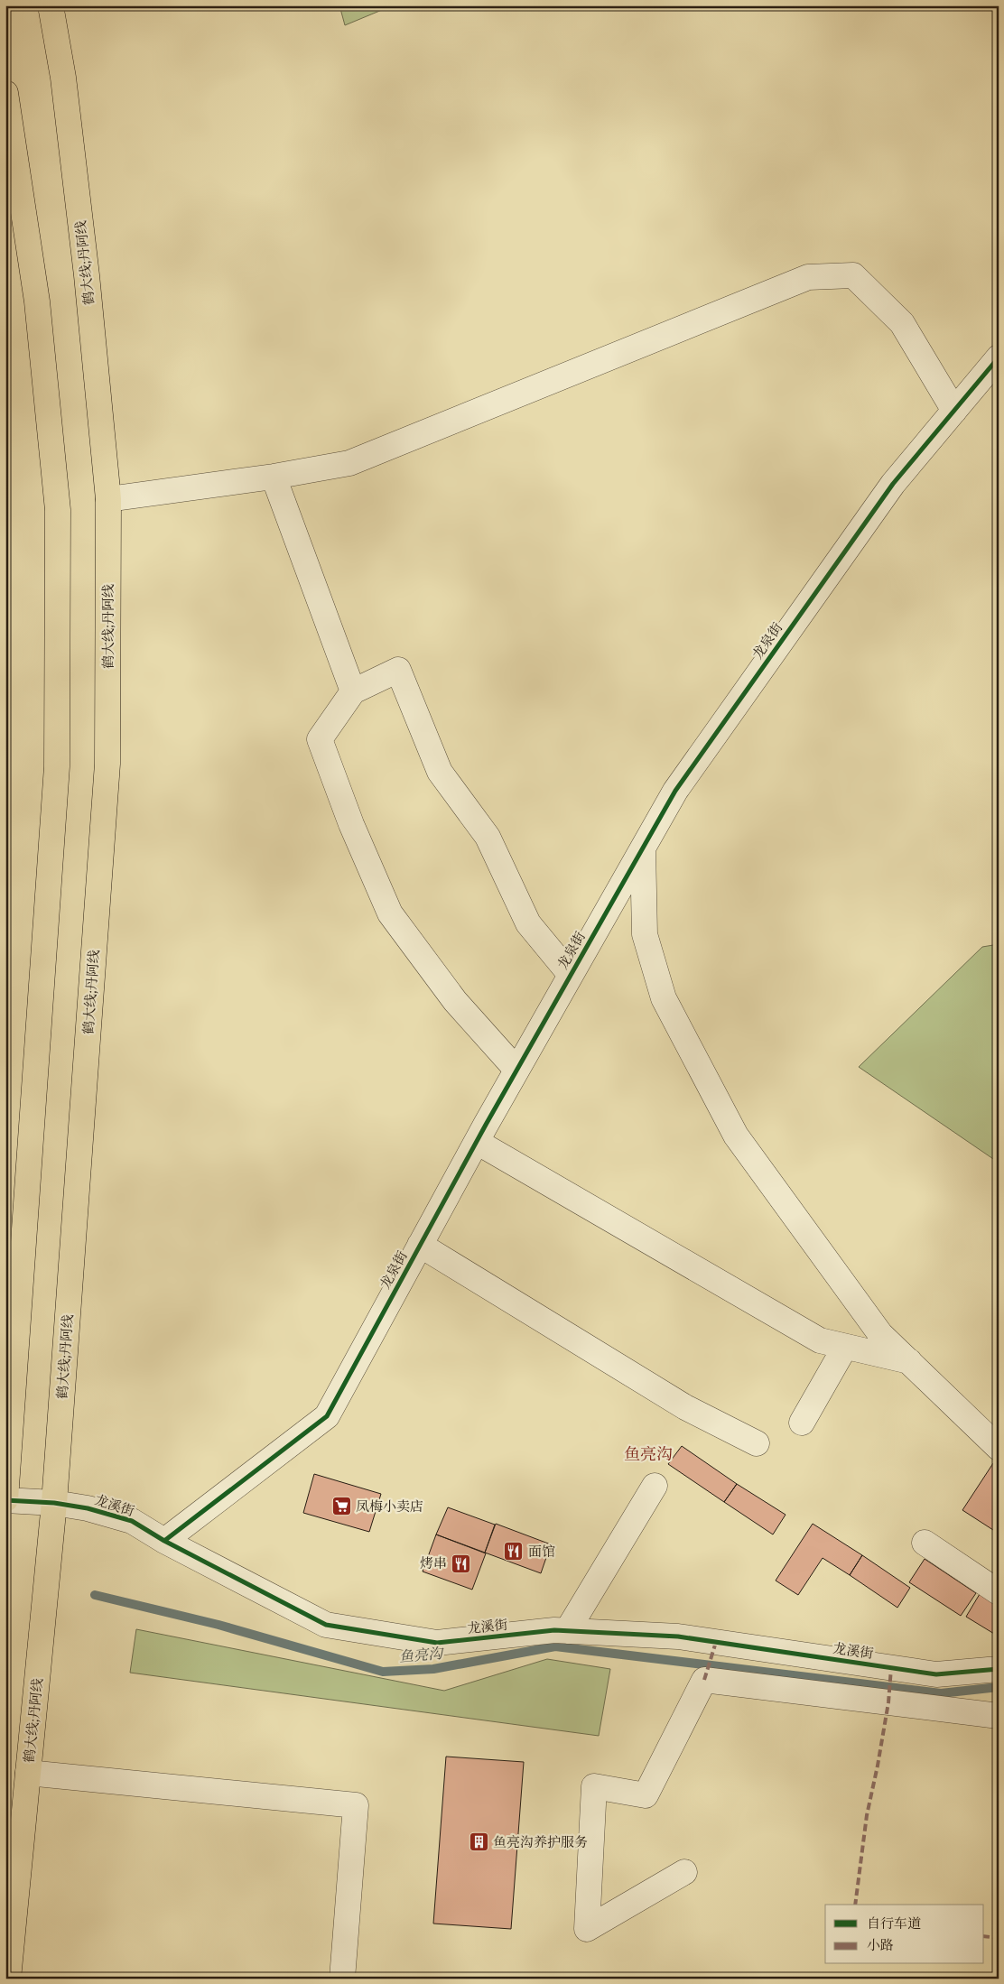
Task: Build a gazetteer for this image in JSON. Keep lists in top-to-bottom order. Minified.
{"streets":{"highway":["鹤大线;丹阿线"],"street":["龙泉街","龙溪街"]},"crossings":[["鹤大线;丹阿线","龙溪街"],["龙泉街","龙溪街"]],"districts":["鱼亮沟"],"water":["鱼亮沟"],"places":{"supermarket":["凤梅小卖店"],"restaurant":["面馆","烤串"],"building":["鱼亮沟养护服务"]},"legend":["自行车道","小路"]}
